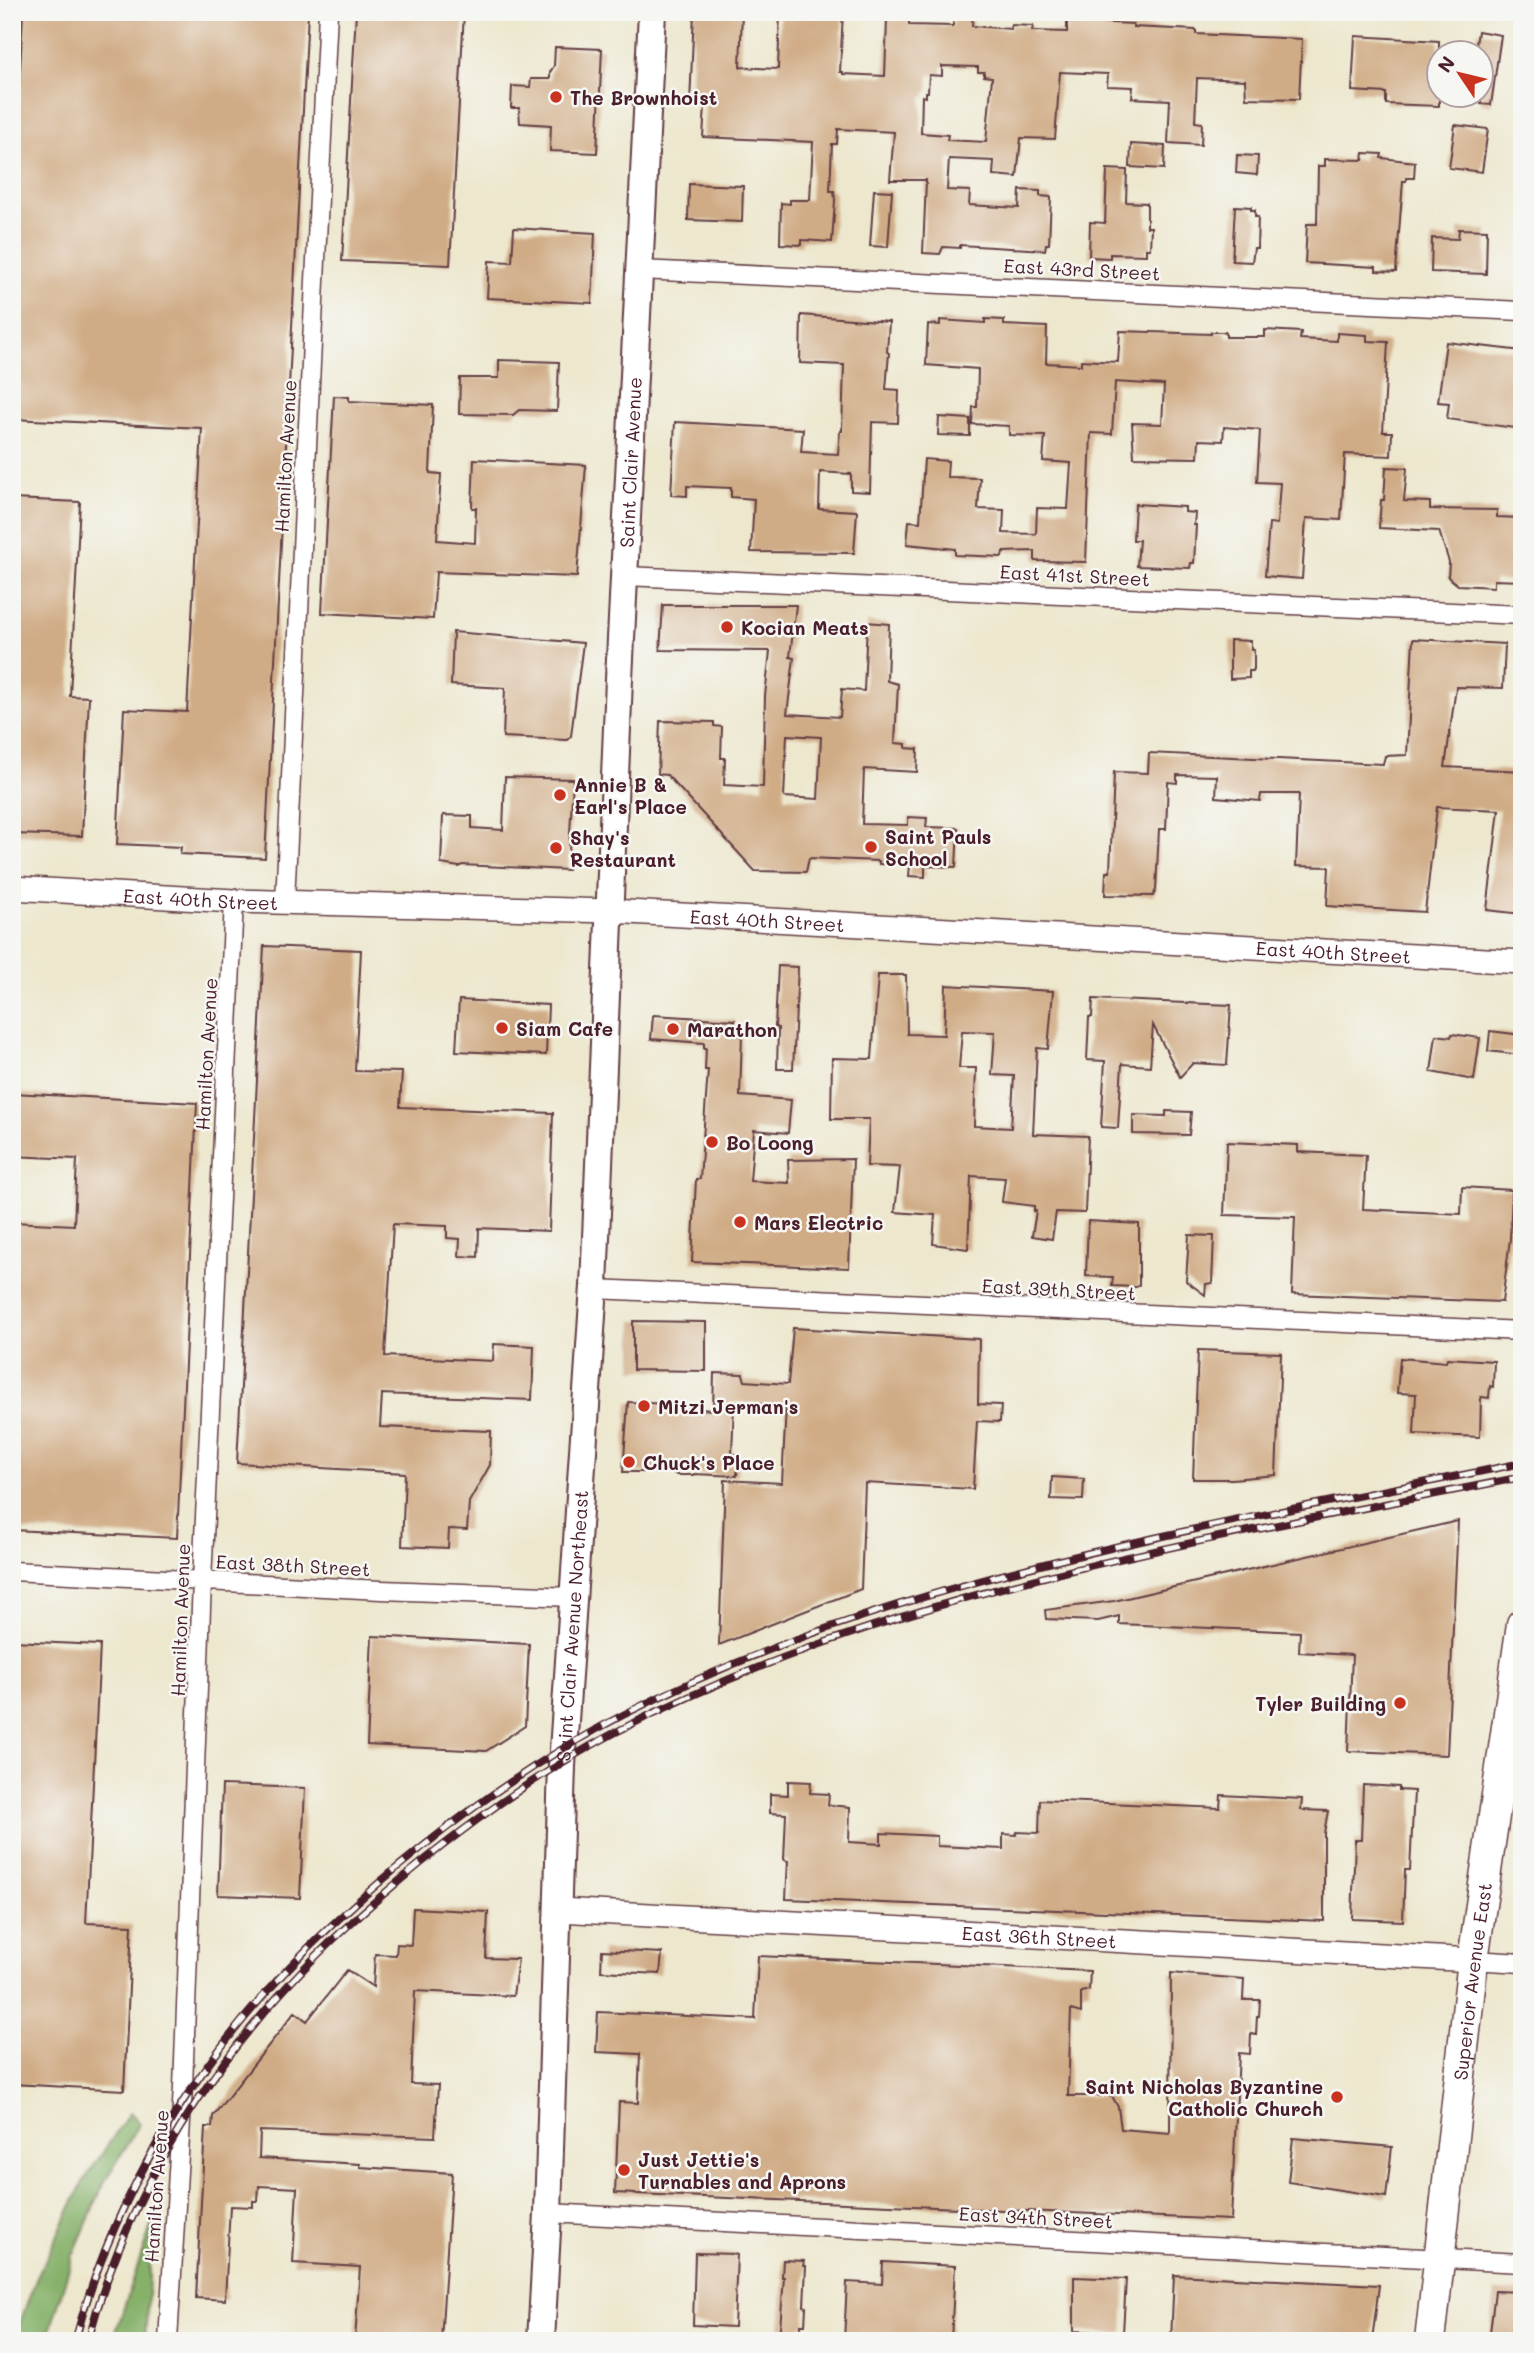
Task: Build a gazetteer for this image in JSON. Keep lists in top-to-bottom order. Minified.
{"streets":{"main road":["Saint Clair Avenue","Saint Clair Avenue Northeast","Superior Avenue East"],"street":["East 43rd Street","Hamilton Avenue","East 41st Street","East 40th Street","East 39th Street","East 38th Street","East 36th Street","East 34th Street"]},"crossings":[["East 43rd Street","Saint Clair Avenue"],["Hamilton Avenue","East 40th Street"],["Hamilton Avenue","East 38th Street"],["Saint Clair Avenue","East 41st Street"],["Saint Clair Avenue","East 40th Street"],["Saint Clair Avenue","Saint Clair Avenue Northeast"],["East 40th Street","Saint Clair Avenue Northeast"],["East 39th Street","Saint Clair Avenue Northeast"],["East 38th Street","Saint Clair Avenue Northeast"],["Saint Clair Avenue Northeast","East 36th Street"],["Saint Clair Avenue Northeast","East 34th Street"],["East 36th Street","Superior Avenue East"],["Superior Avenue East","East 34th Street"]],"places":["The Brownhoist","Kocian Meats","Annie B & Earl's Place","Saint Pauls School","Shay's Restaurant","Siam Cafe","Marathon","Bo Loong","Mars Electric","Mitzi Jerman's","Chuck's Place","Tyler Building","Saint Nicholas Byzantine Catholic Church","Just Jettie's Turnables and Aprons"],"north":"top left"}
